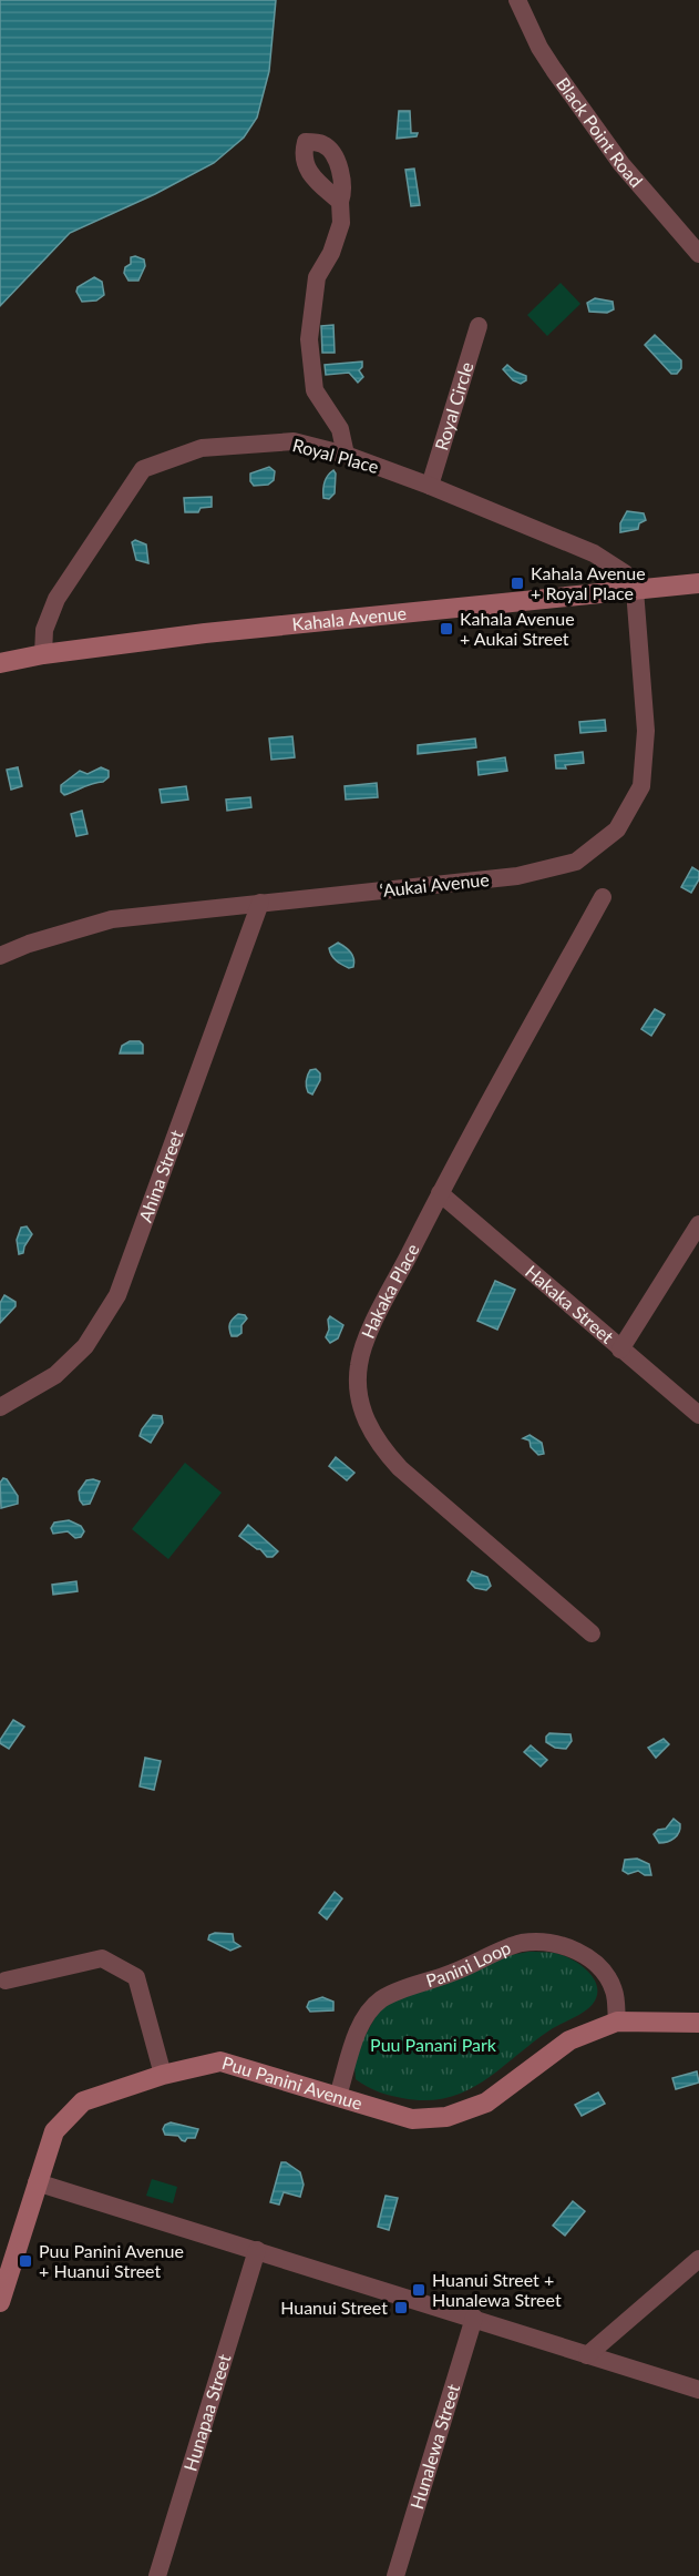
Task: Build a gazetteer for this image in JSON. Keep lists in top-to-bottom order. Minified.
{"streets":{"street":["Black Point Road","Royal Circle","Royal Place","Kahala Avenue","ʻAukai Avenue","Ahina Street","Hakaka Place","Hakaka Street","Panini Loop","Puu Panini Avenue","Hunapaa Street","Hunalewa Street"]},"crossings":[["Royal Circle","Royal Place"],["Royal Place","Kahala Avenue"],["Royal Place","ʻAukai Avenue"],["Kahala Avenue","ʻAukai Avenue"],["ʻAukai Avenue","Ahina Street"],["Hakaka Place","Hakaka Street"],["Panini Loop","Puu Panini Avenue"]],"parks":["Puu Panani Park"],"places":{"transit":["Kahala Avenue + Royal Place","Kahala Avenue + Aukai Street","Puu Panini Avenue + Huanui Street","Huanui Street + Hunalewa Street","Huanui Street"]}}
